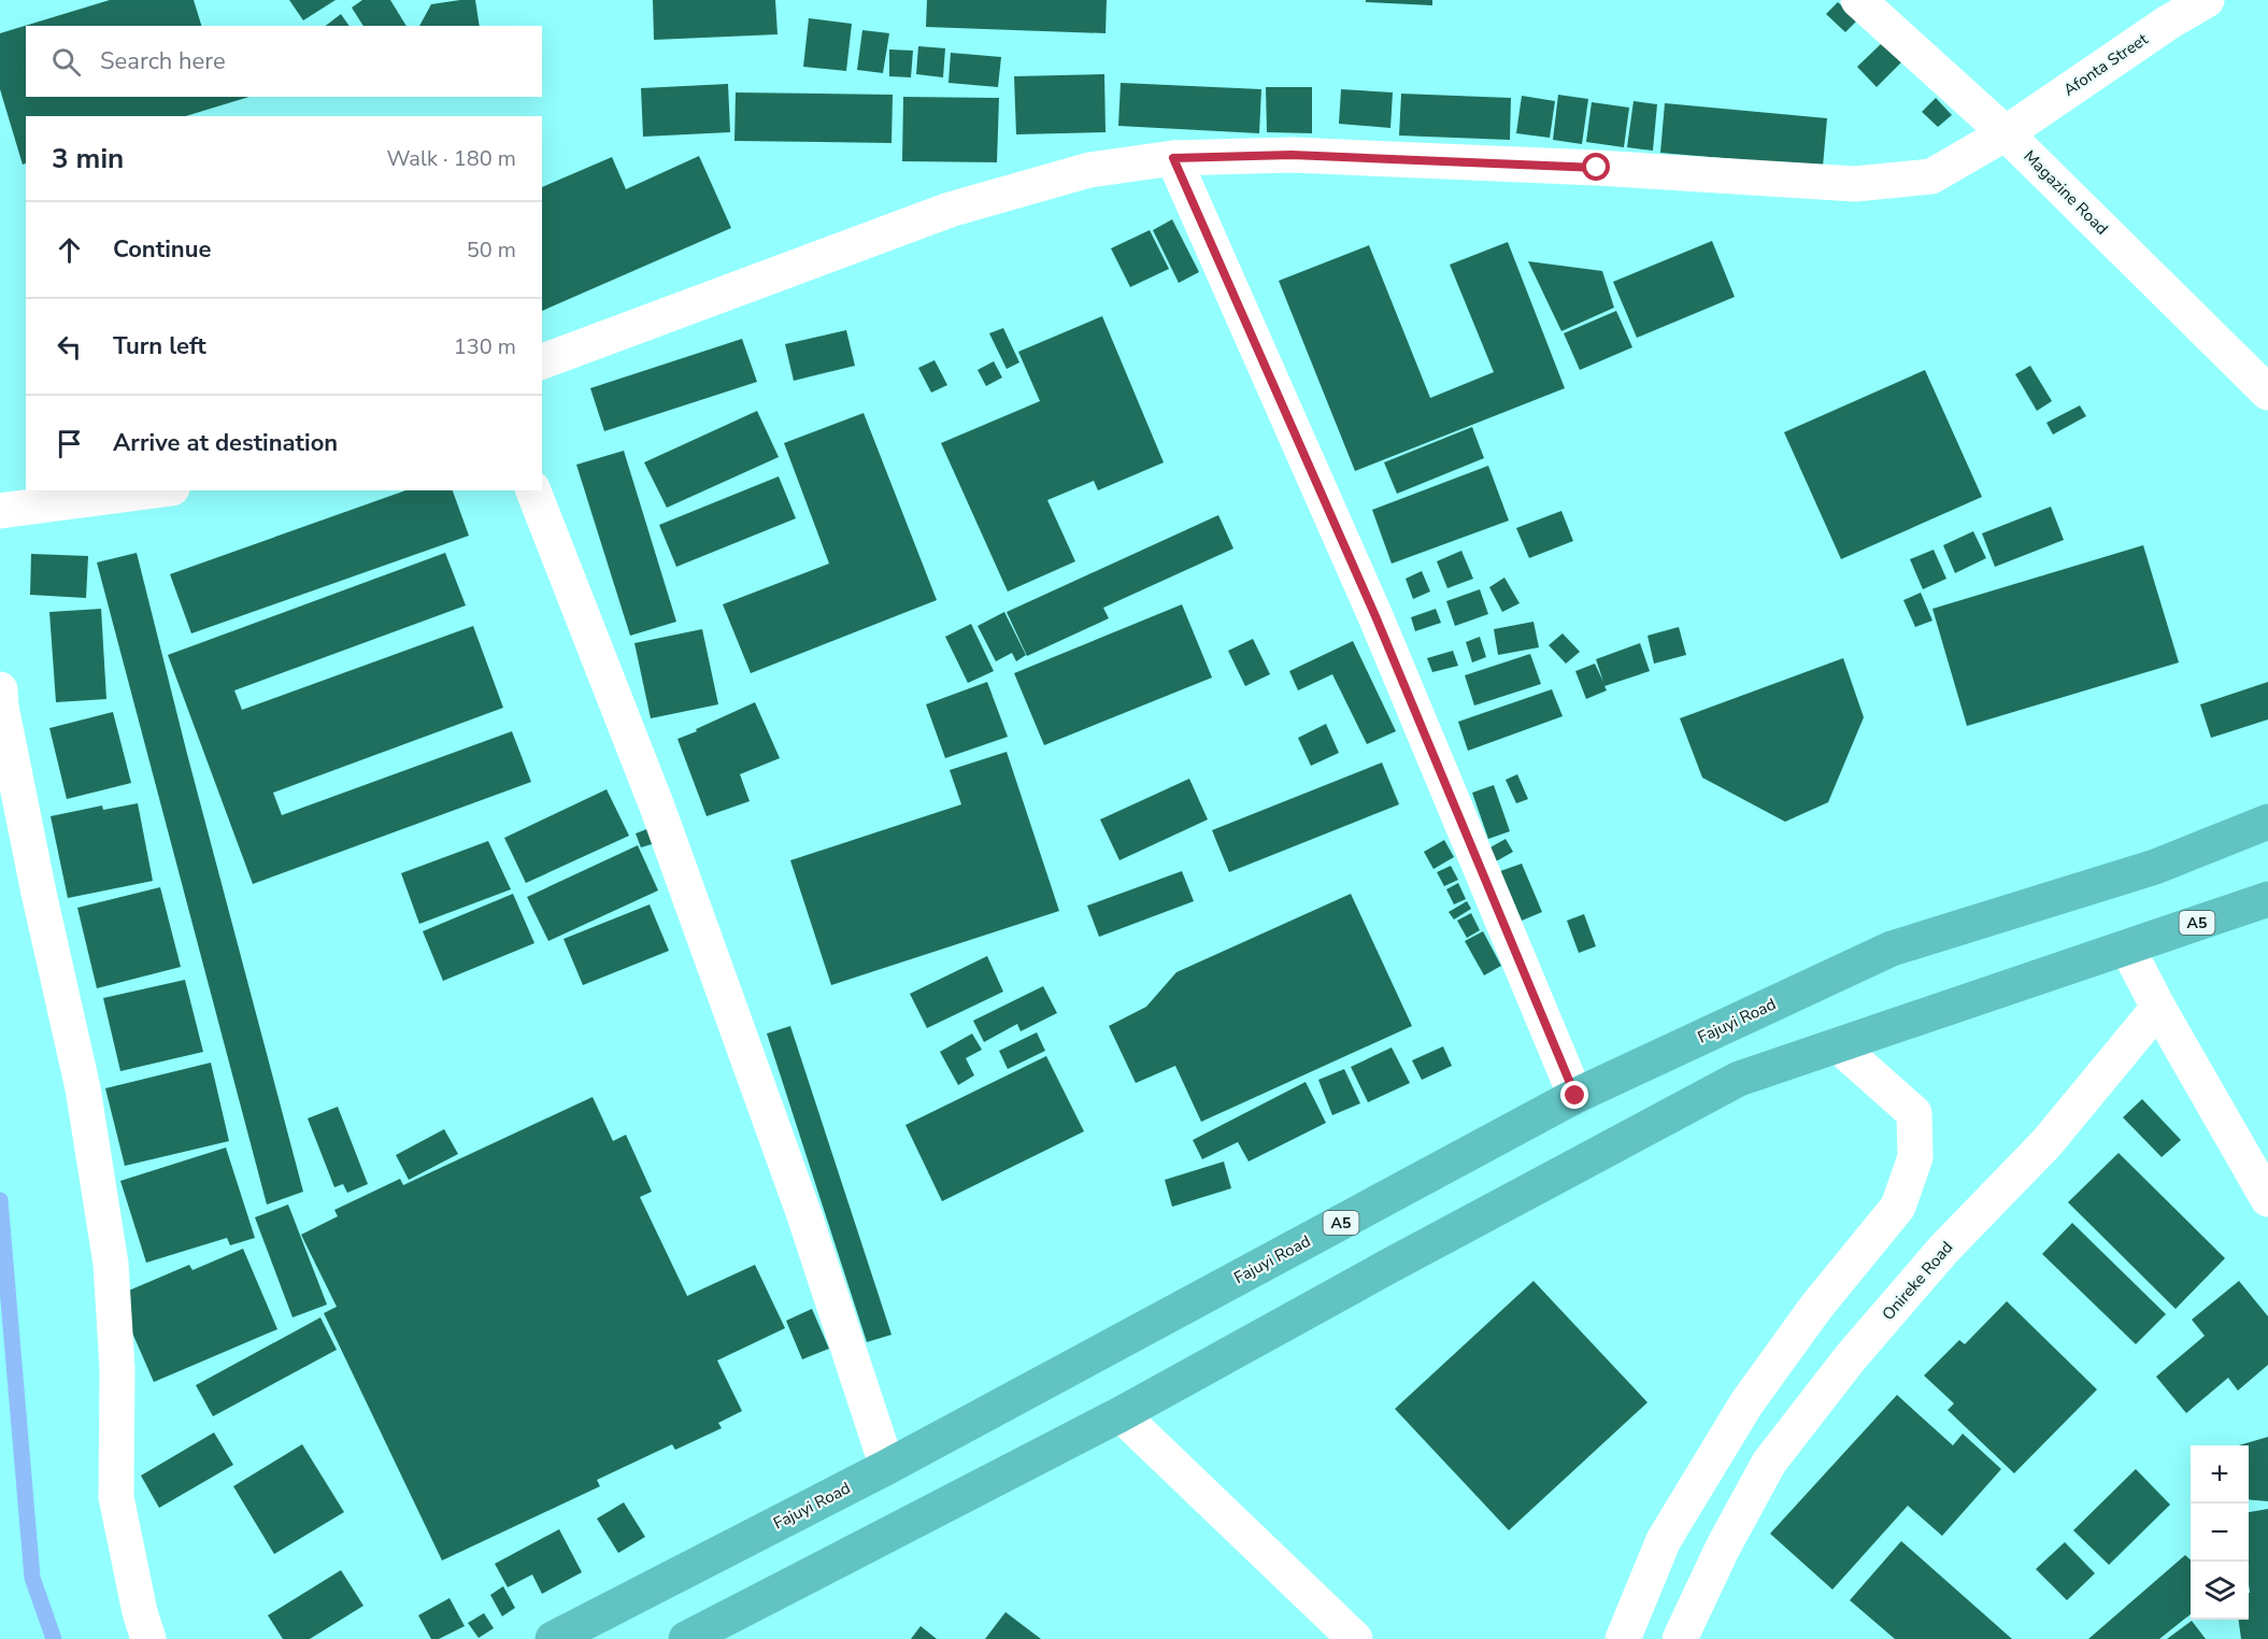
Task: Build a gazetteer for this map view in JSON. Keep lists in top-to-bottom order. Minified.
{"streets":{"highway":["A5","Fajuyi Road"],"street":["Afonta Street","Magazine Road","Onireke Road"]},"crossings":[["Afonta Street","Magazine Road"]],"page":{"search":"Search here","heading":["3 min","Walk · 180 m"],"list":[["Continue","50 m"],["Turn left","130 m"],"Arrive at destination"],"map_buttons":["+","−"]}}
